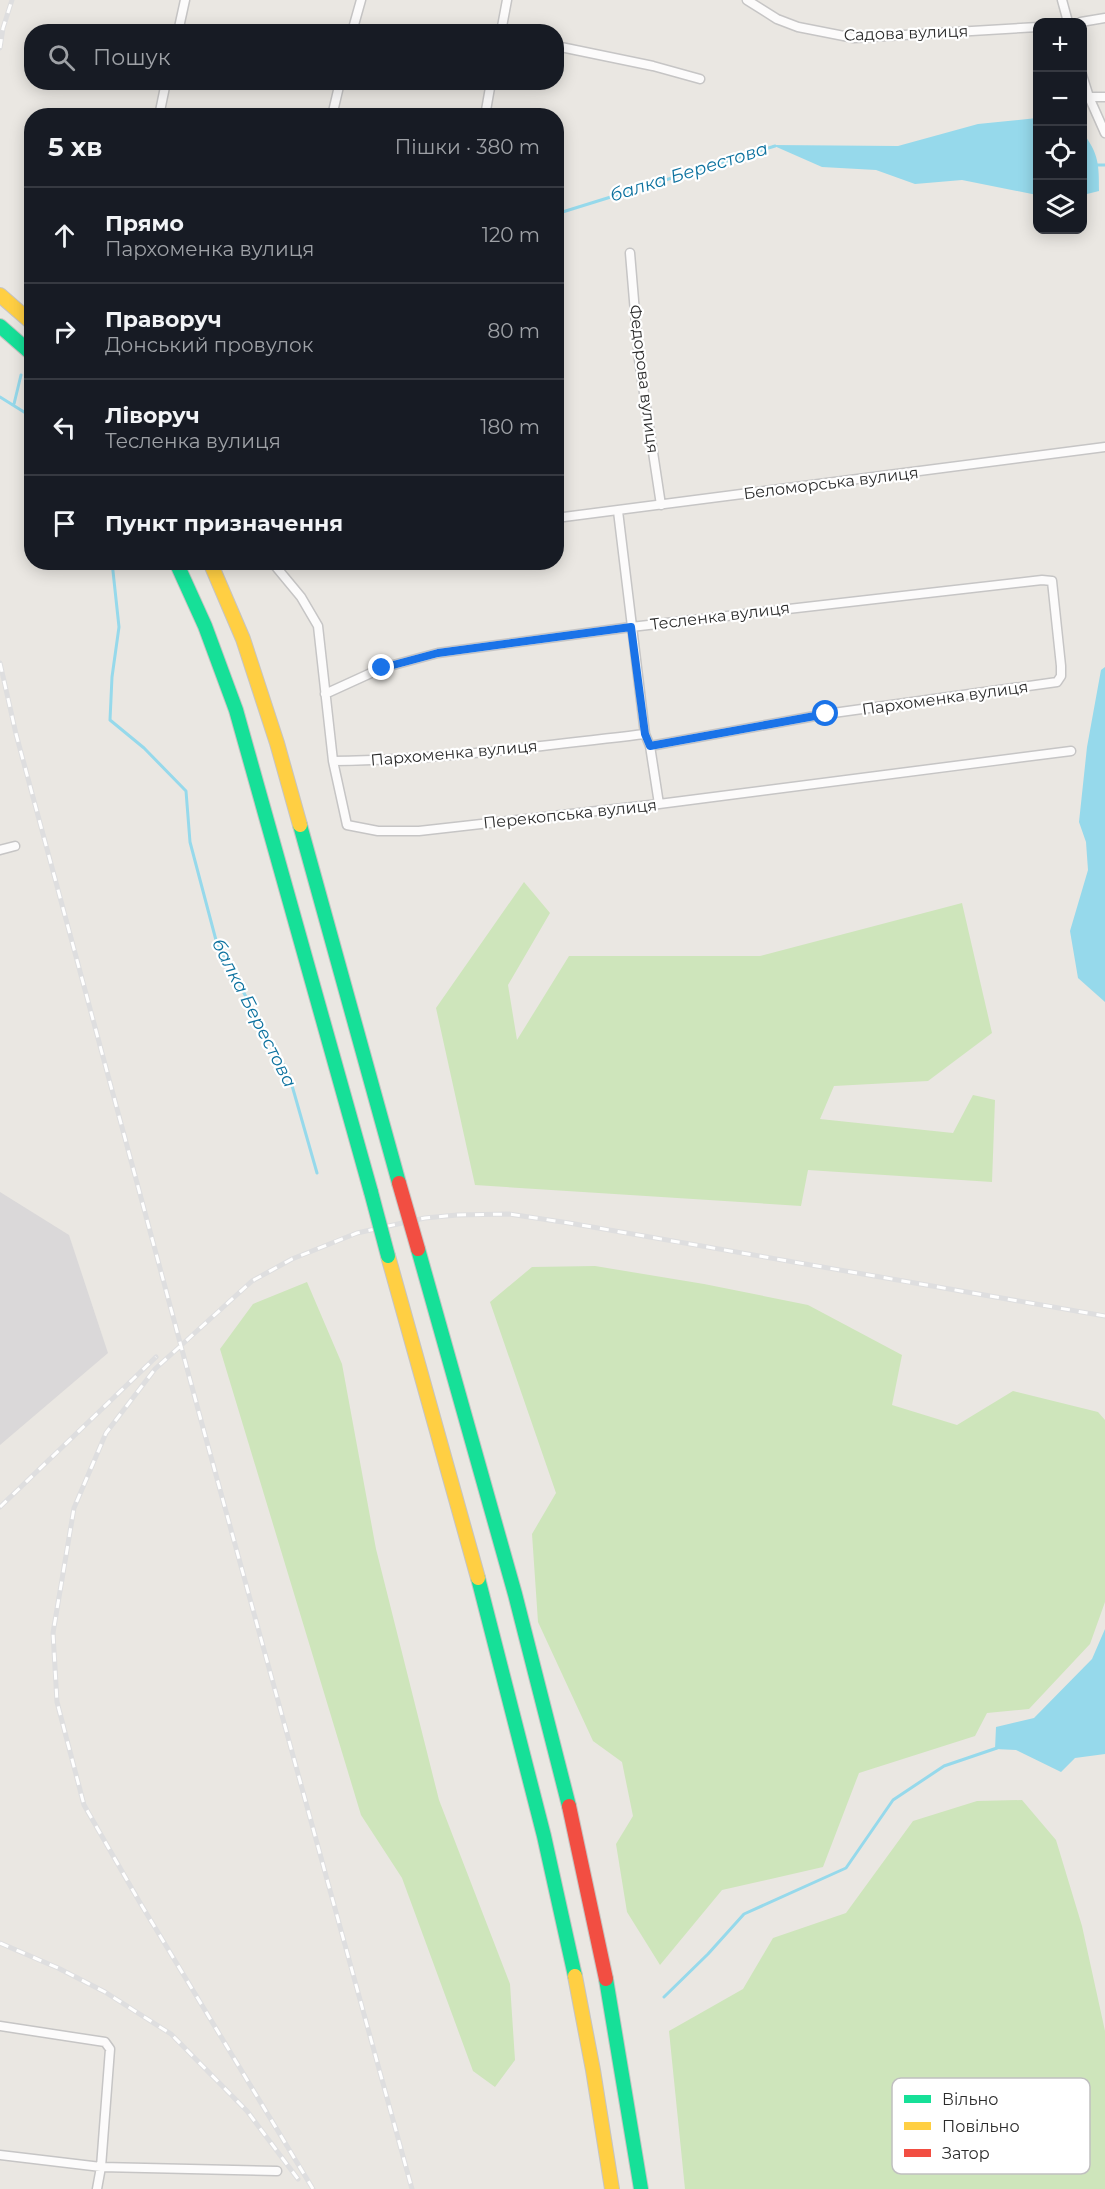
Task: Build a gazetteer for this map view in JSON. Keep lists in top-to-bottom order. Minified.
{"streets":{"street":["Садова вулиця","Федорова вулиця","Беломорська вулиця","Тесленка вулиця","Пархоменка вулиця","Перекопська вулиця"]},"crossings":[["Федорова вулиця","Беломорська вулиця"],["Тесленка вулиця","Пархоменка вулиця"],["Тесленка вулиця","Перекопська вулиця"],["Пархоменка вулиця","Перекопська вулиця"]],"water":["балка Берестова"],"legend":["Вільно","Повільно","Затор"],"page":{"map_buttons":["+","−"],"search":"Пошук","heading":["5 хв","Пішки · 380 m"],"list":[["Прямо","Пархоменка вулиця","120 m"],["Праворуч","Донський провулок","80 m"],["Ліворуч","Тесленка вулиця","180 m"],"Пункт призначення"]}}
